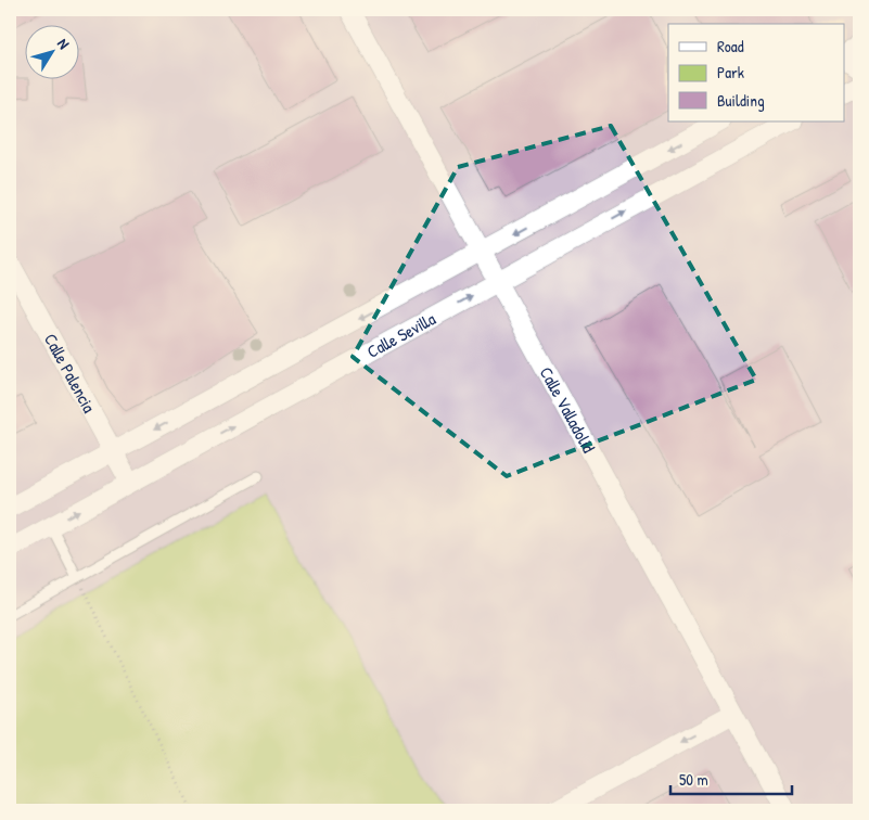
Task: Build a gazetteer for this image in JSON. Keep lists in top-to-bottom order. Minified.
{"streets":{"street":["Calle Sevilla","Calle Palencia","Calle Valladolid"]},"crossings":[["Calle Sevilla","Calle Palencia"],["Calle Sevilla","Calle Valladolid"]],"legend":["Road","Park","Building"],"scale_bar":"50 m","north":"top right"}
